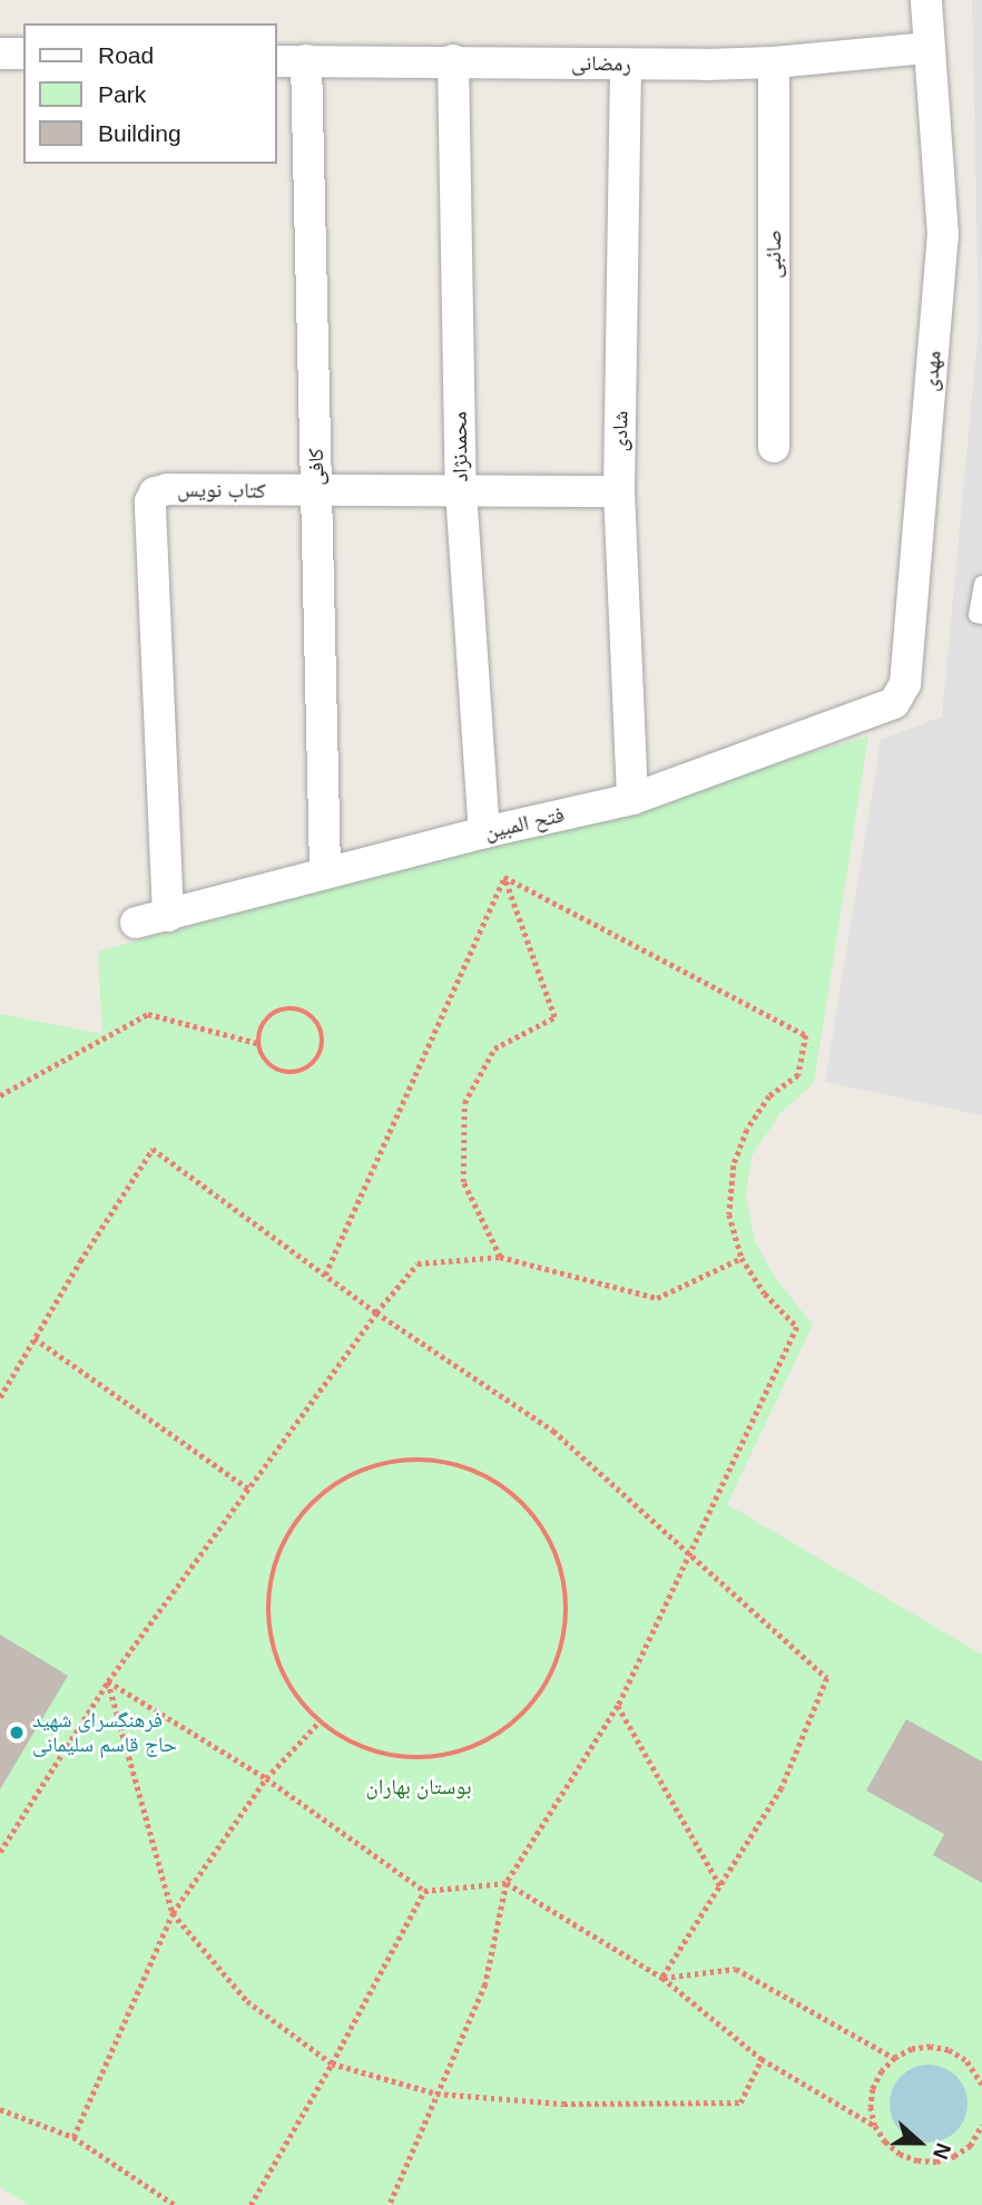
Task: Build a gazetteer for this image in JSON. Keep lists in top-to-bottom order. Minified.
{"streets":{"street":["رمضانی","صائبی","مهدی","شادی","محمدنژاد","کافی","کتاب نویس","فتح المبین"]},"crossings":[["رمضانی","صائبی"],["رمضانی","مهدی"],["رمضانی","شادی"],["رمضانی","محمدنژاد"],["رمضانی","کافی"],["مهدی","فتح المبین"],["شادی","کتاب نویس"],["شادی","فتح المبین"],["محمدنژاد","کتاب نویس"],["محمدنژاد","فتح المبین"],["کافی","کتاب نویس"],["کافی","فتح المبین"],["کتاب نویس","فتح المبین"]],"parks":["بوستان بهاران"],"places":["فرهنگسرای شهید حاج قاسم سلیمانی"],"legend":["Road","Park","Building"],"north":"right"}
